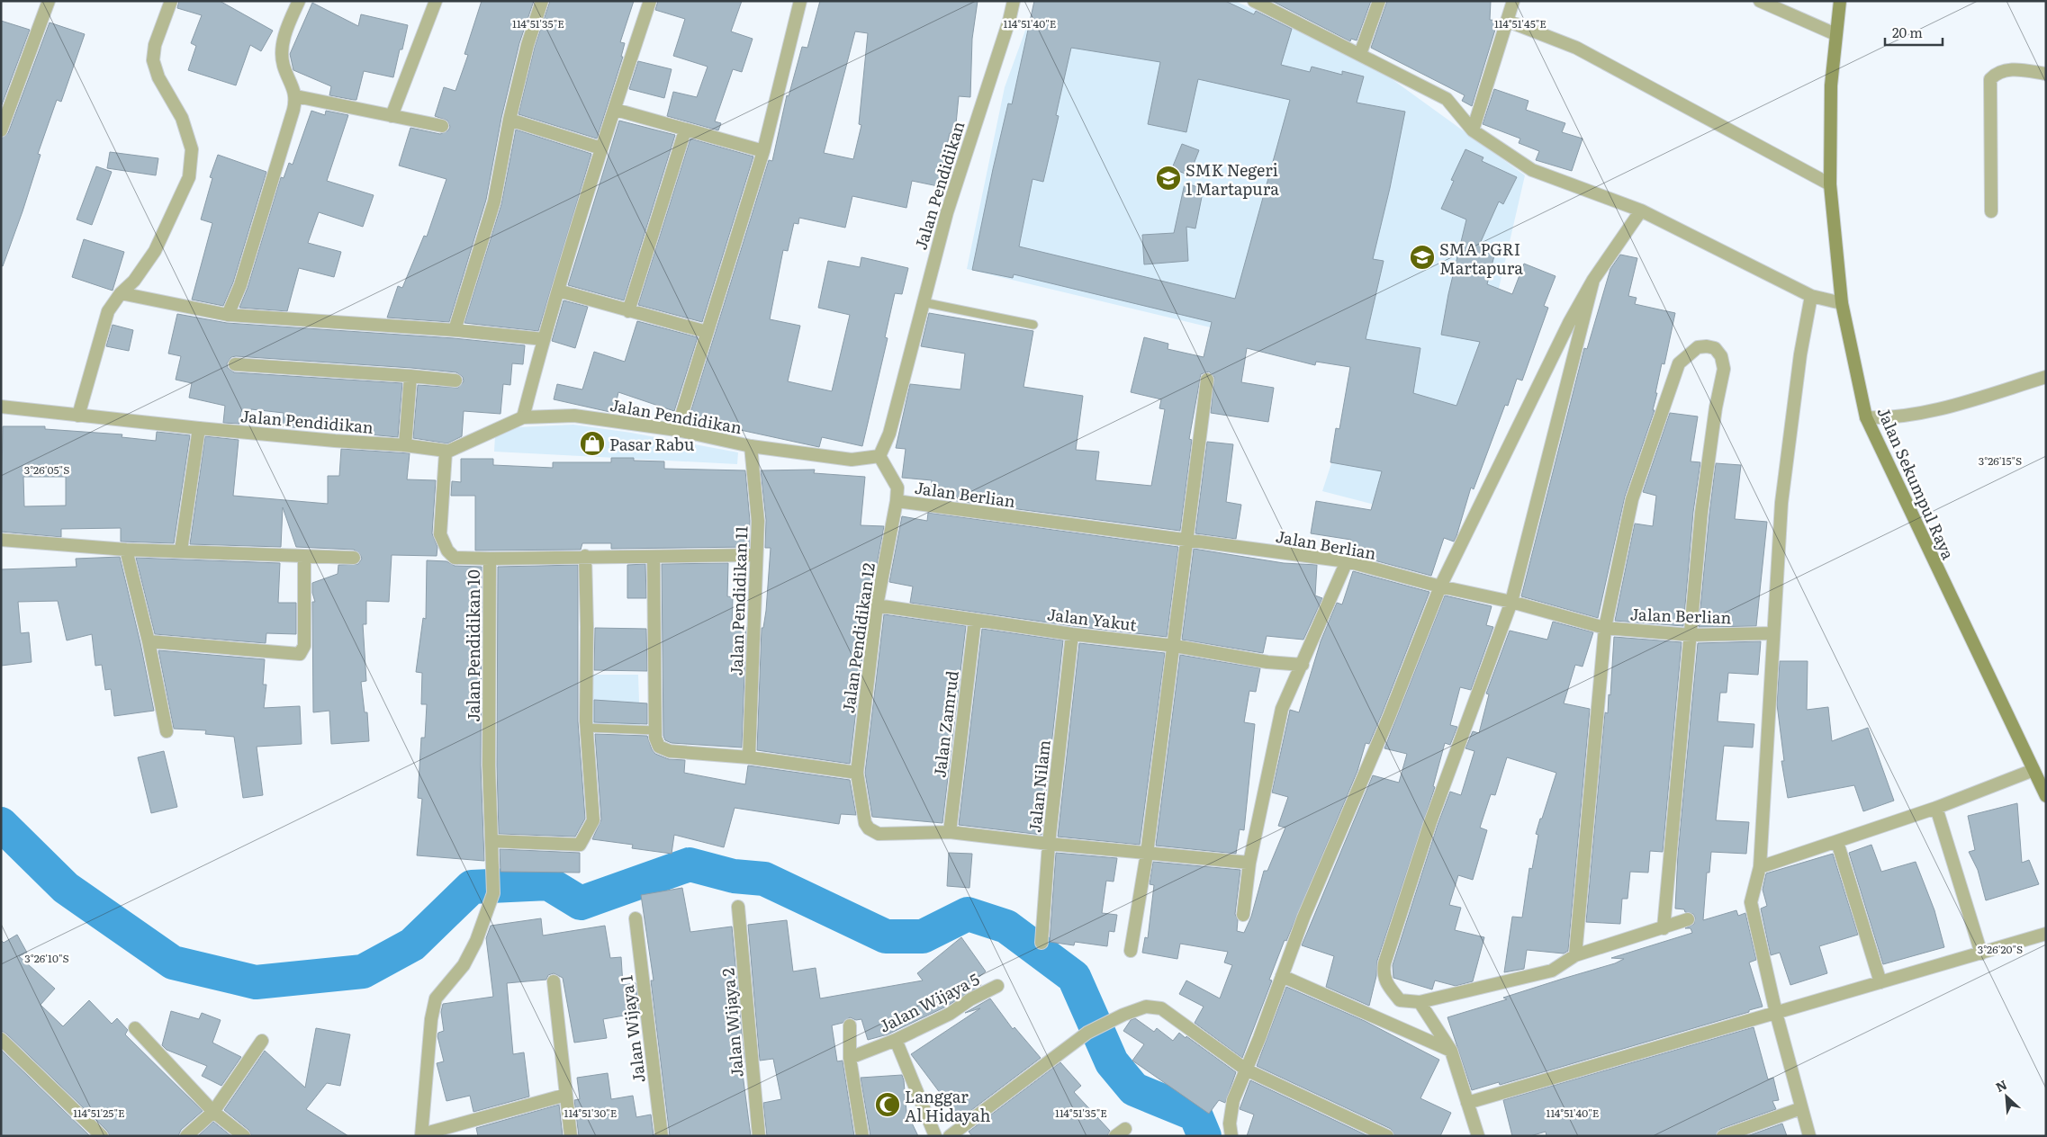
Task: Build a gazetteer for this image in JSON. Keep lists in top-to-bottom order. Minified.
{"streets":{"main road":["Jalan Sekumpul Raya"],"street":["Jalan Pendidikan","Jalan Berlian","Jalan Pendidikan 11","Jalan Yakut","Jalan Pendidikan 12","Jalan Pendidikan 10","Jalan Zamrud","Jalan Nilam","Jalan Wijaya 5","Jalan Wijaya 2","Jalan Wijaya 1"]},"crossings":[["Jalan Pendidikan","Jalan Pendidikan 11"],["Jalan Pendidikan","Jalan Pendidikan 12"],["Jalan Pendidikan","Jalan Pendidikan 10"],["Jalan Berlian","Jalan Pendidikan 12"],["Jalan Yakut","Jalan Pendidikan 12"],["Jalan Yakut","Jalan Zamrud"],["Jalan Yakut","Jalan Nilam"],["Jalan Pendidikan 12","Jalan Zamrud"]],"places":{"school or university":["SMK Negeri 1 Martapura","SMA PGRI Martapura"],"shop":["Pasar Rabu"],"mosque":["Langgar Al Hidayah"]},"scale_bar":"20 m","north":"top left","coordinates":["114°51'35\"E","114°51'40\"E","114°51'45\"E","3°26'15\"S","3°26'05\"S","3°26'20\"S","3°26'10\"S","114°51'25\"E","114°51'30\"E"]}
